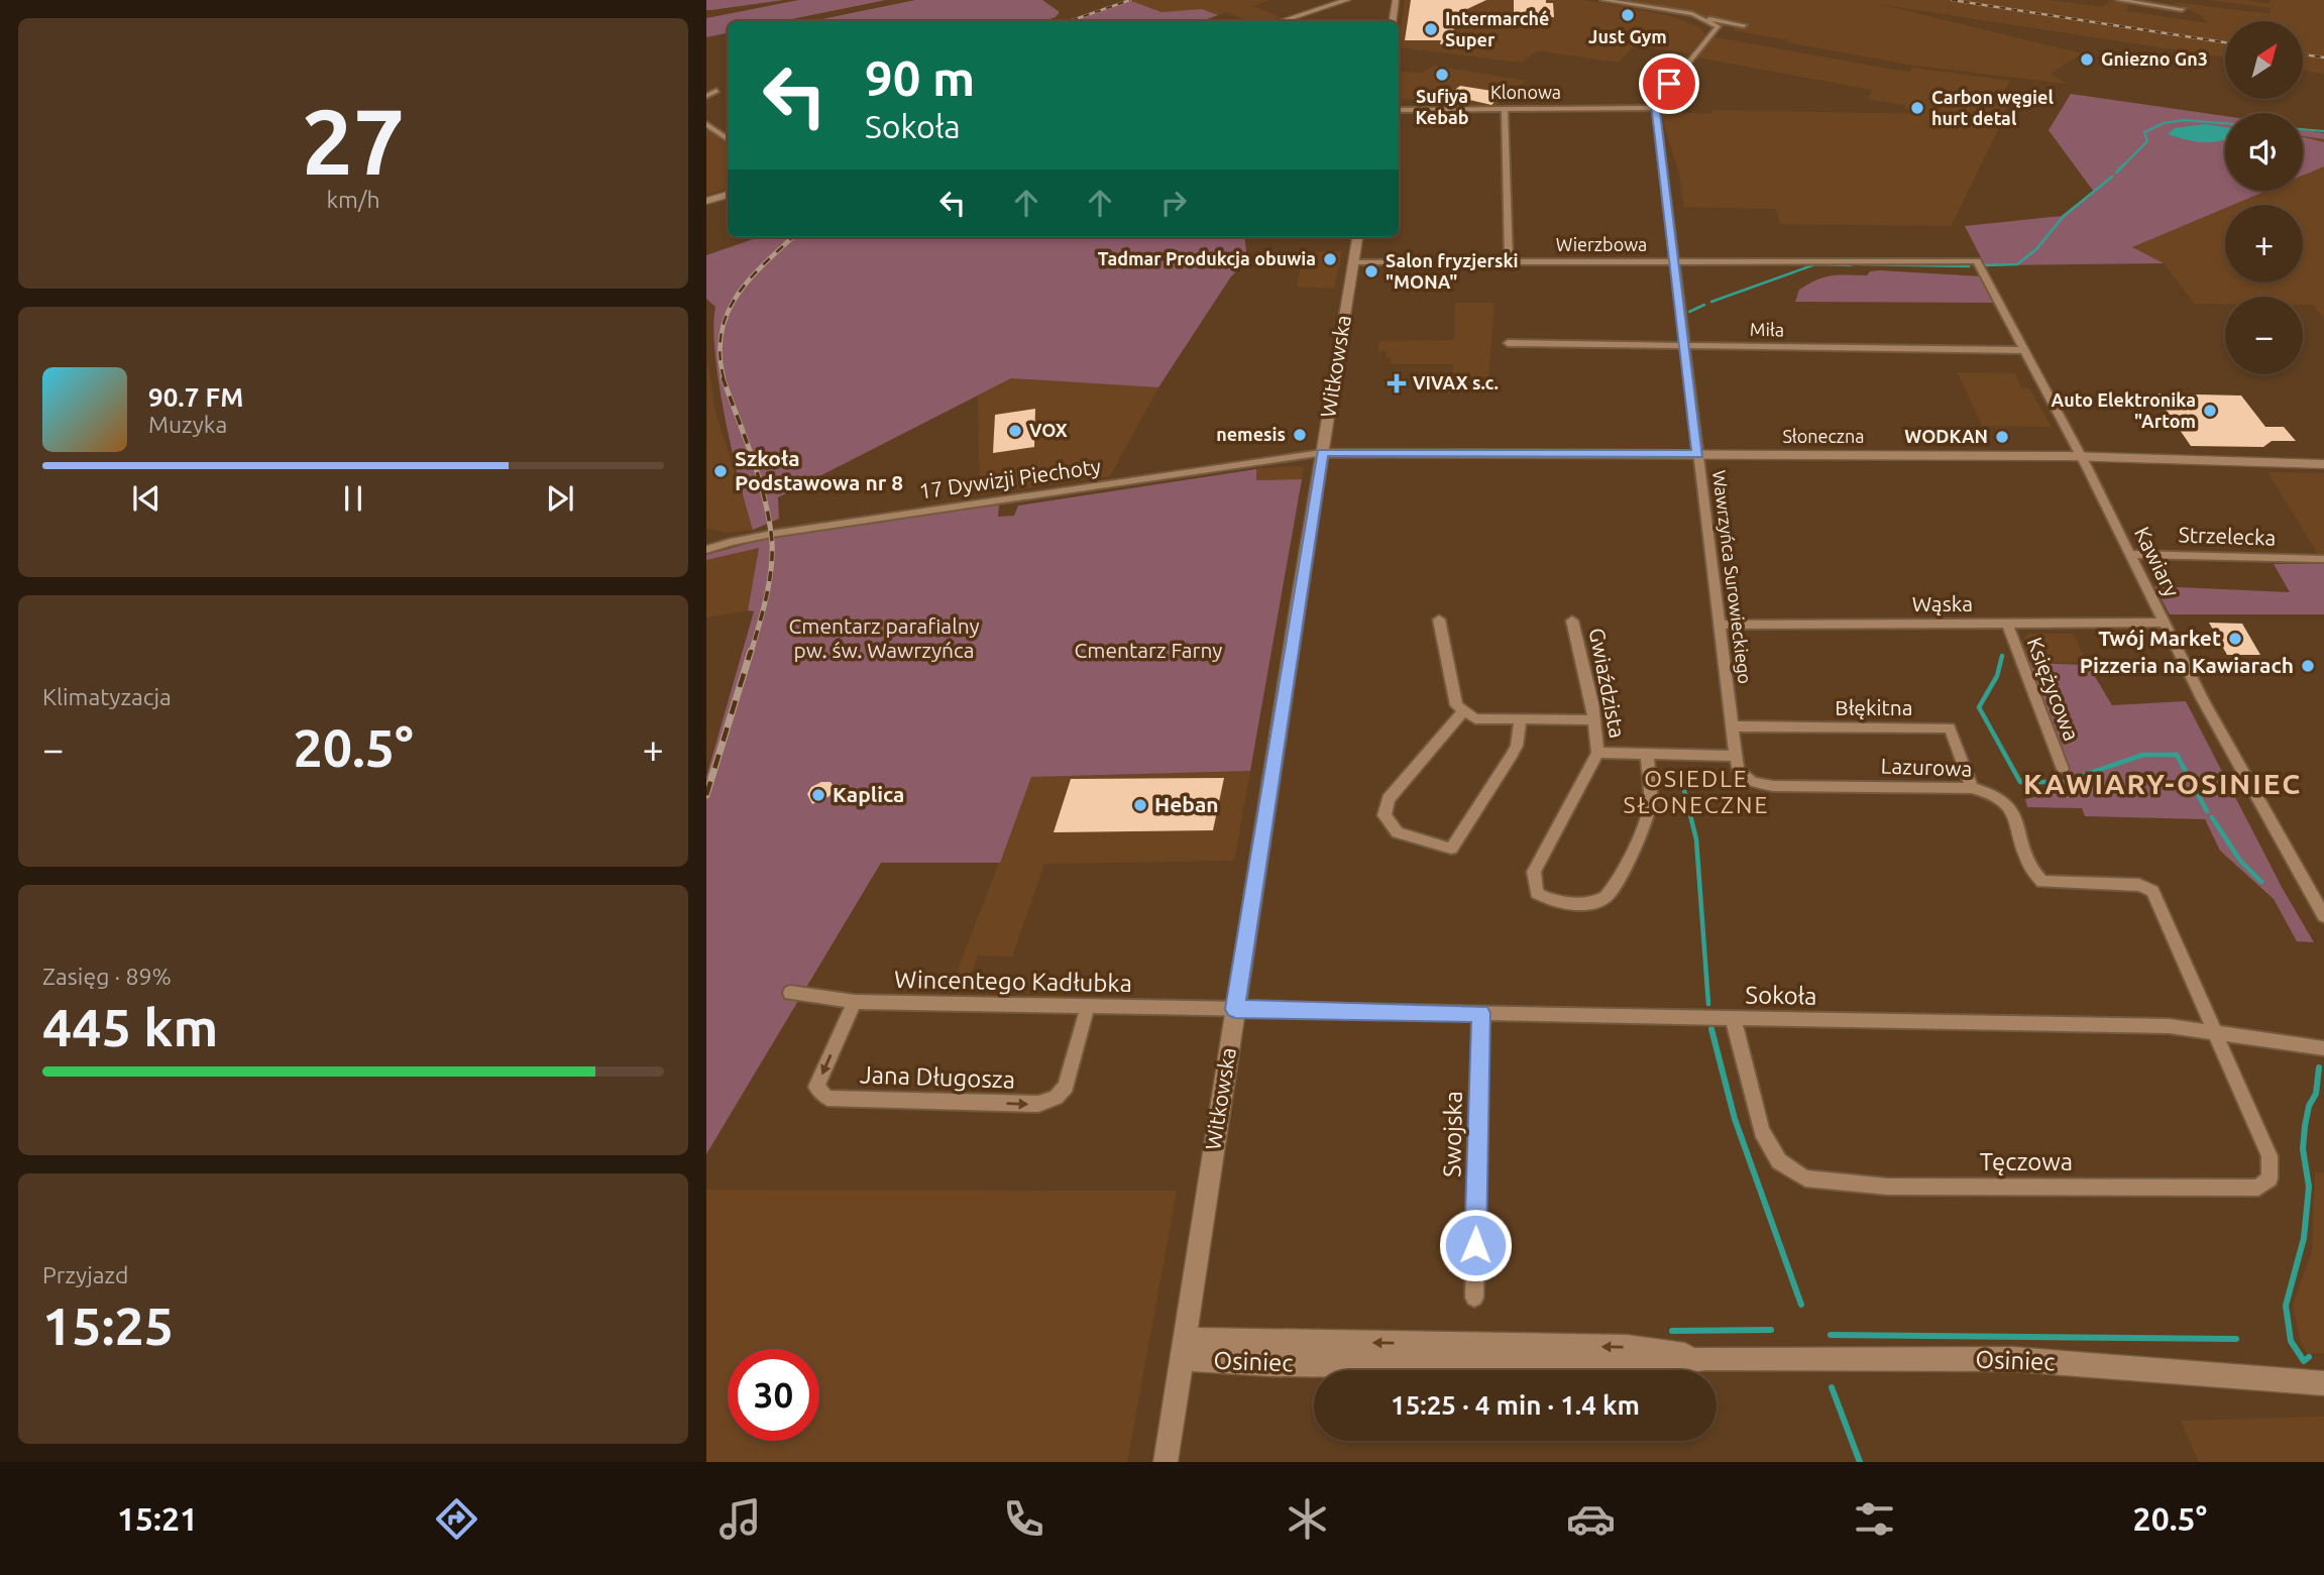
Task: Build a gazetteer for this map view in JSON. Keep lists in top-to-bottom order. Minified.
{"streets":{"street":["Klonowa","Wierzbowa","Miła","Witkowska","Słoneczna","17 Dywizji Piechoty","Strzelecka","Kawiary","Wawrzyńca Surowieckiego","Wąska","Gwiaździsta","Księżycowa","Błękitna","Lazurowa","Wincentego Kadłubka","Sokoła","Jana Długosza","Swojska","Tęczowa","Osiniec"]},"crossings":[["Klonowa","Wawrzyńca Surowieckiego"],["Wierzbowa","Witkowska"],["Wierzbowa","Kawiary"],["Wierzbowa","Wawrzyńca Surowieckiego"],["Miła","Kawiary"],["Miła","Wawrzyńca Surowieckiego"],["Witkowska","Słoneczna"],["Witkowska","17 Dywizji Piechoty"],["Witkowska","Wincentego Kadłubka"],["Witkowska","Sokoła"],["Witkowska","Osiniec"],["Słoneczna","17 Dywizji Piechoty"],["Słoneczna","Kawiary"],["Słoneczna","Wawrzyńca Surowieckiego"],["Strzelecka","Kawiary"],["Kawiary","Wąska"],["Wawrzyńca Surowieckiego","Wąska"],["Wawrzyńca Surowieckiego","Gwiaździsta"],["Wawrzyńca Surowieckiego","Błękitna"],["Wawrzyńca Surowieckiego","Lazurowa"],["Wąska","Księżycowa"],["Błękitna","Lazurowa"],["Lazurowa","Sokoła"],["Lazurowa","Tęczowa"],["Wincentego Kadłubka","Sokoła"],["Wincentego Kadłubka","Jana Długosza"],["Sokoła","Swojska"],["Sokoła","Tęczowa"]],"districts":["OSIEDLE SŁONECZNE","KAWIARY-OSINIEC"],"parks":["Cmentarz parafialny pw. św. Wawrzyńca","Cmentarz Farny"],"places":{"other":["Just Gym","Intermarché Super","Gniezno Gn3","Sufiya Kebab","Carbon węgiel hurt detal","Tadmar Produkcja obuwia","Salon fryzjerski \"MONA\"","Auto Elektronika \"Artom","VOX","nemesis","WODKAN","Szkoła Podstawowa nr 8","Twój Market","Pizzeria na Kawiarach","Kaplica","Heban"],"health":["VIVAX s.c."]},"north":"top right","page":{"tile":[["27","km/h"],"Klimatyzacja",["Zasięg · 89%","445 km"],["Przyjazd","15:25"]],"map_buttons":["+","−"],"turn":["90 m","Sokoła"],"song":["90.7 FM","Muzyka"],"heat":["−","20.5°","+"],"limit":"30","trip":"15:25 · 4 min · 1.4 km","tabs":["15:21","20.5°"]}}
